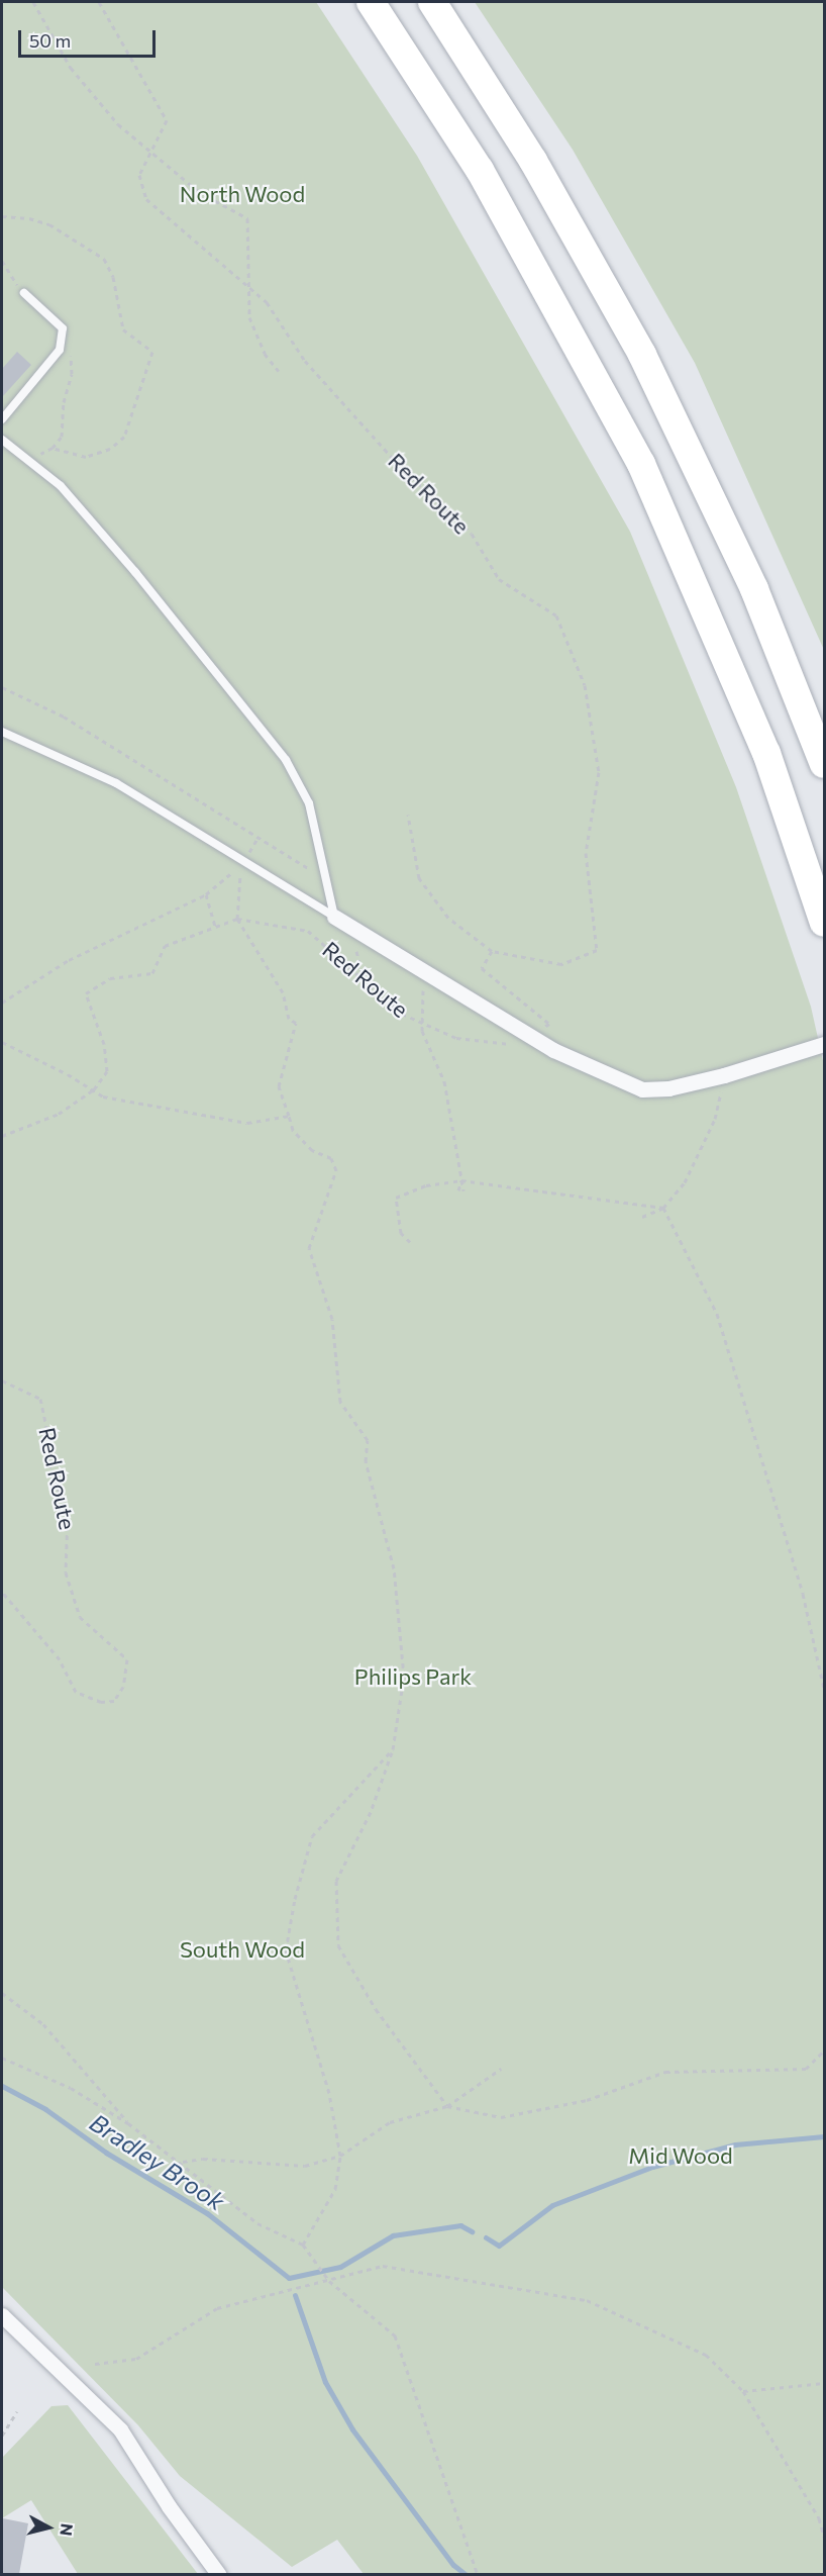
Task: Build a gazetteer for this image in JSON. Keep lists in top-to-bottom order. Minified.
{"streets":{"path":["Red Route"]},"water":["Bradley Brook"],"parks":["North Wood","Philips Park","South Wood","Mid Wood"],"scale_bar":"50 m","north":"right"}
